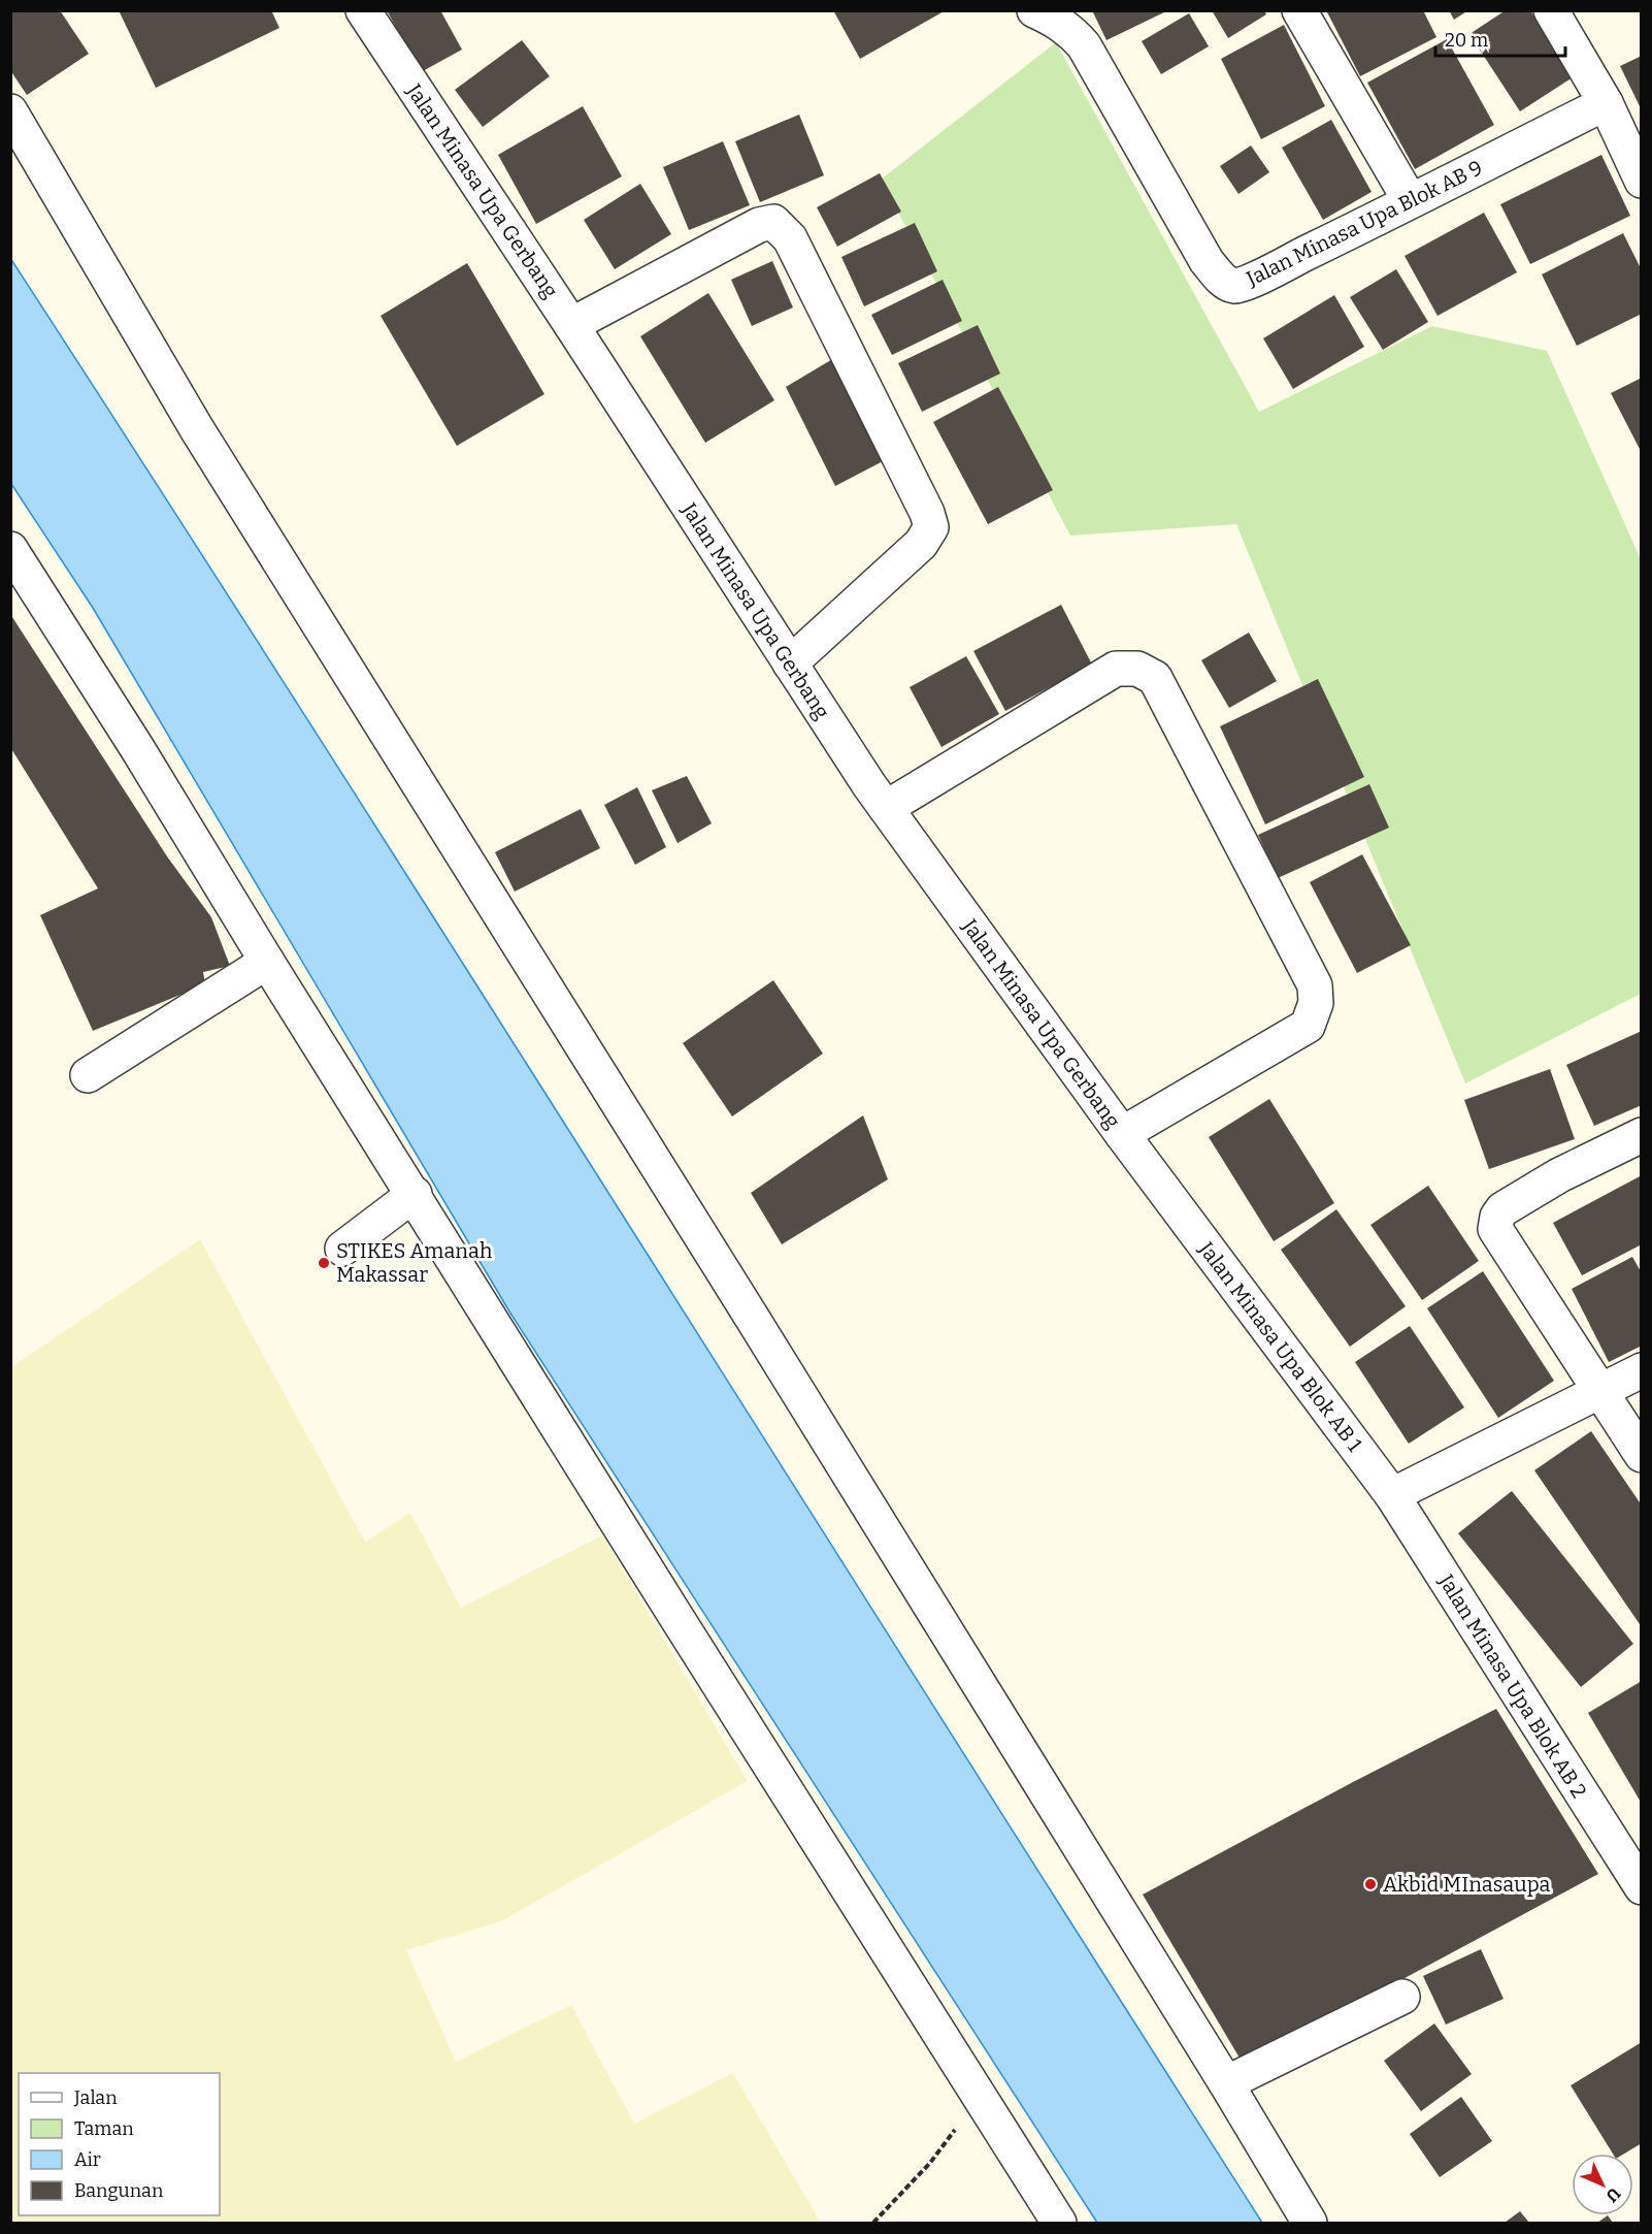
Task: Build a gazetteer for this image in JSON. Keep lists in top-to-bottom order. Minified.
{"streets":{"street":["Jalan Minasa Upa Gerbang","Jalan Minasa Upa Blok AB 9","Jalan Minasa Upa Blok AB 1","Jalan Minasa Upa Blok AB 2"]},"crossings":[["Jalan Minasa Upa Gerbang","Jalan Minasa Upa Blok AB 1"],["Jalan Minasa Upa Blok AB 1","Jalan Minasa Upa Blok AB 2"]],"places":["STIKES Amanah Makassar","Akbid MInasaupa"],"legend":["Jalan","Taman","Air","Bangunan"],"scale_bar":"20 m","north":"bottom right"}
